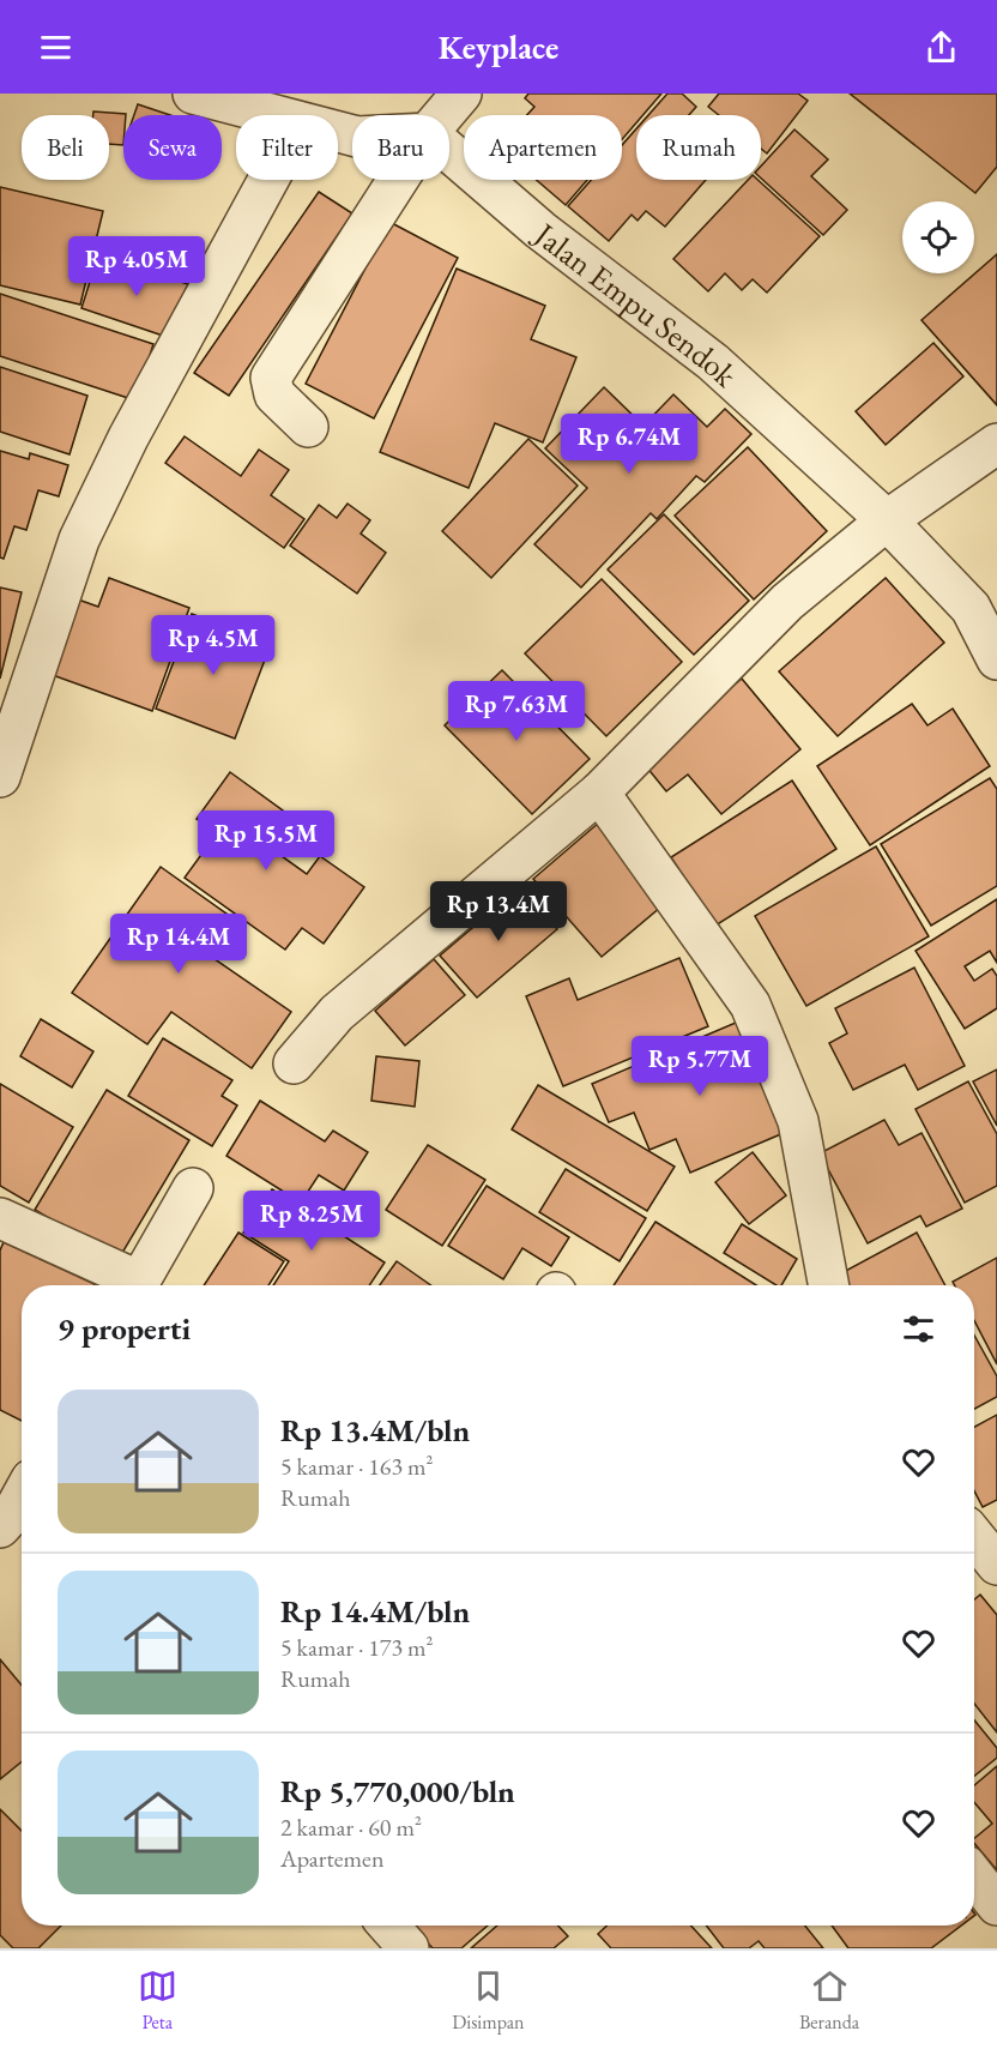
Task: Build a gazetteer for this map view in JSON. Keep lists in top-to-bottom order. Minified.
{"streets":{"street":["Jalan Empu Sendok"]},"page":{"header":"Keyplace","chip":["Beli","Sewa","Filter","Baru","Apartemen","Rumah"],"price":["Rp 4.05M","Rp 6.74M","Rp 4.5M","Rp 7.63M","Rp 15.5M","Rp 13.4M","Rp 14.4M","Rp 5.77M","Rp 8.25M"],"heading":"9 properti","list":[{"name":"Rp 13.4M/bln","note":"5 kamar · 163 m² · Rumah"},{"name":"Rp 14.4M/bln","note":"5 kamar · 173 m² · Rumah"},{"name":"Rp 5,770,000/bln","note":"2 kamar · 60 m² · Apartemen"}],"tabs":["Peta","Disimpan","Beranda"]}}
